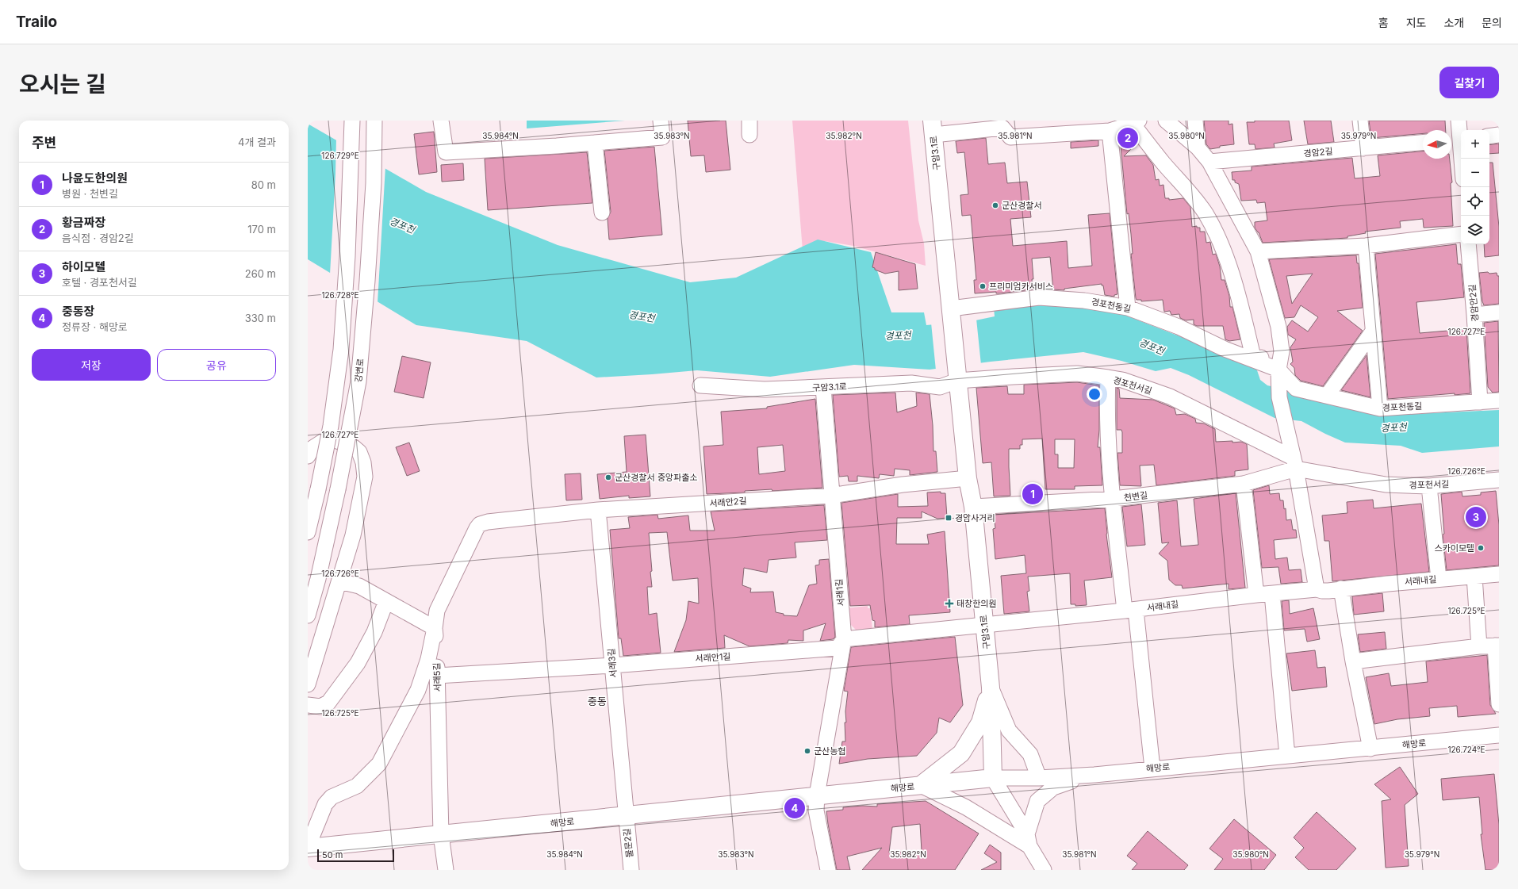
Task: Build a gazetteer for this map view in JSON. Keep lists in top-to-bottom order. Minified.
{"streets":{"main road":["구암3.1로","해망로"],"street":["경암2길","경암안2길","경포천동길","강변로","경포천서길","천변길","서래안2길","서래내길","서래1길","서래안1길","서래3길","서래5길","물문2길"]},"crossings":[["구암3.1로","경포천동길"],["구암3.1로","경포천서길"],["구암3.1로","천변길"],["구암3.1로","서래안2길"],["구암3.1로","서래내길"],["구암3.1로","서래1길"],["구암3.1로","해망로"],["경암안2길","경포천동길"],["경포천서길","천변길"],["서래안2길","서래1길"],["서래안2길","서래3길"],["서래안2길","서래5길"],["서래1길","서래안1길"],["서래1길","해망로"],["서래안1길","서래3길"],["서래안1길","서래5길"],["서래3길","해망로"],["서래3길","물문2길"],["서래5길","해망로"],["해망로","물문2길"]],"districts":["중동"],"water":["경포천"],"places":{"other":["군산경찰서","프리미엄카서비스","군산경찰서 중앙파출소","스카이모텔","군산농협"],"transit":["경암사거리"],"health":["태창한의원"]},"scale_bar":"50 m","north":"left","page":{"header":"Trailo","nav":["홈","지도","소개","문의"],"title":"오시는 길","buttons":["길찾기",["저장","공유"]],"heading":["주변","4개 결과"],"pins":["2","1","3","4"],"map_buttons":["+","−"],"list":[{"mark":"1","name":"나윤도한의원","note":"병원 · 천변길","value":"80 m"},{"mark":"2","name":"황금짜장","note":"음식점 · 경암2길","value":"170 m"},{"mark":"3","name":"하이모텔","note":"호텔 · 경포천서길","value":"260 m"},{"mark":"4","name":"중동장","note":"정류장 · 해망로","value":"330 m"}],"scale":"50 m"},"coordinates":["35.984°N","35.983°N","35.982°N","35.981°N","35.980°N","35.979°N","126.729°E","126.728°E","126.727°E","126.726°E","126.725°E","126.724°E"]}
